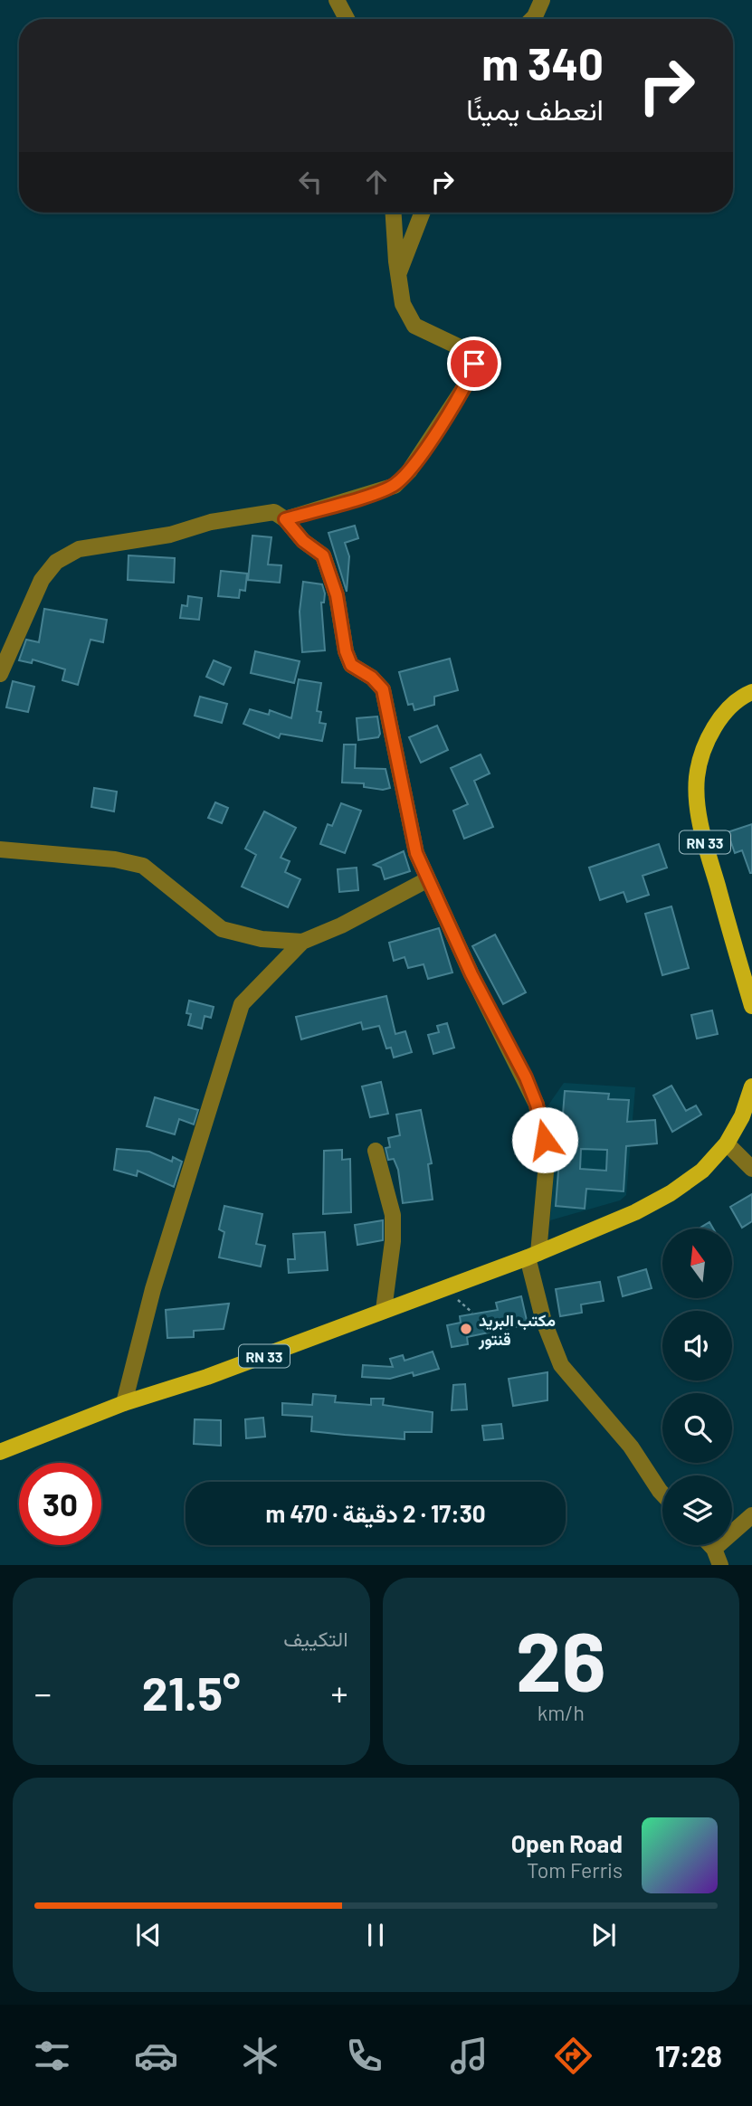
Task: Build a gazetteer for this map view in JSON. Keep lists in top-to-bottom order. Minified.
{"streets":{"main road":["RN 33"]},"places":["مكتب البريد قنتور"],"north":"top","page":{"turn":["340 m","انعطف يمينًا"],"limit":"30","trip":"17:30 · 2 دقيقة · 470 m","tile":[["26","km/h"],"التكييف"],"heat":["−","21.5°","+"],"song":["Open Road","Tom Ferris"],"tabs":"17:28"}}
